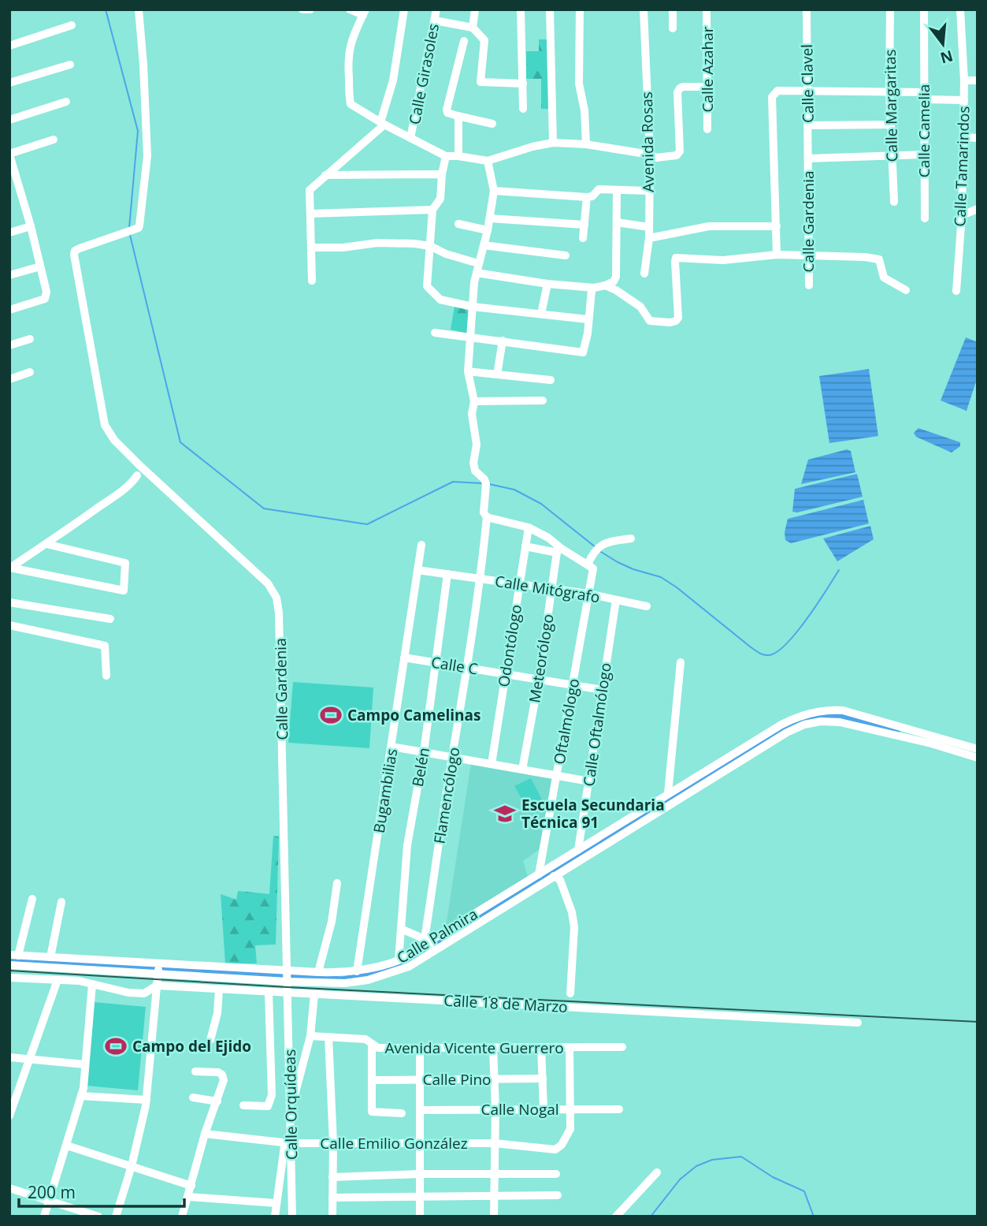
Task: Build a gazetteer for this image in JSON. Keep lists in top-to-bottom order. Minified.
{"streets":{"street":["Calle Azahar","Calle Girasoles","Calle Clavel","Calle Margaritas","Calle Camelia","Avenida Rosas","Calle Tamarindos","Calle Gardenia","Calle Mitógrafo","Odontólogo","Meteorólogo","Calle C","Oftalmólogo","Calle Oftalmólogo","Belén","Bugambilias","Flamencólogo","Calle Palmira","Calle 18 de Marzo","Avenida Vicente Guerrero","Calle Pino","Calle Orquídeas","Calle Nogal","Calle Emilio González"]},"crossings":[["Calle Clavel","Calle Gardenia"],["Calle Gardenia","Calle Palmira"],["Calle Gardenia","Calle 18 de Marzo"],["Calle Gardenia","Calle Orquídeas"],["Calle Mitógrafo","Odontólogo"],["Calle Mitógrafo","Meteorólogo"],["Calle Mitógrafo","Oftalmólogo"],["Calle Mitógrafo","Calle Oftalmólogo"],["Calle Mitógrafo","Belén"],["Calle Mitógrafo","Bugambilias"],["Calle Mitógrafo","Flamencólogo"],["Odontólogo","Calle C"],["Meteorólogo","Calle C"],["Calle C","Oftalmólogo"],["Calle C","Calle Oftalmólogo"],["Calle C","Belén"],["Calle C","Bugambilias"],["Calle C","Flamencólogo"],["Oftalmólogo","Calle Palmira"],["Calle Oftalmólogo","Calle Palmira"],["Belén","Calle Palmira"],["Bugambilias","Calle Palmira"],["Flamencólogo","Calle Palmira"],["Calle 18 de Marzo","Calle Orquídeas"],["Calle Orquídeas","Calle Emilio González"],["Calle Nogal","Calle Emilio González"]],"places":{"sports":["Campo Camelinas","Campo del Ejido"],"school or university":["Escuela Secundaria Técnica 91"]},"scale_bar":"200 m","north":"bottom"}
